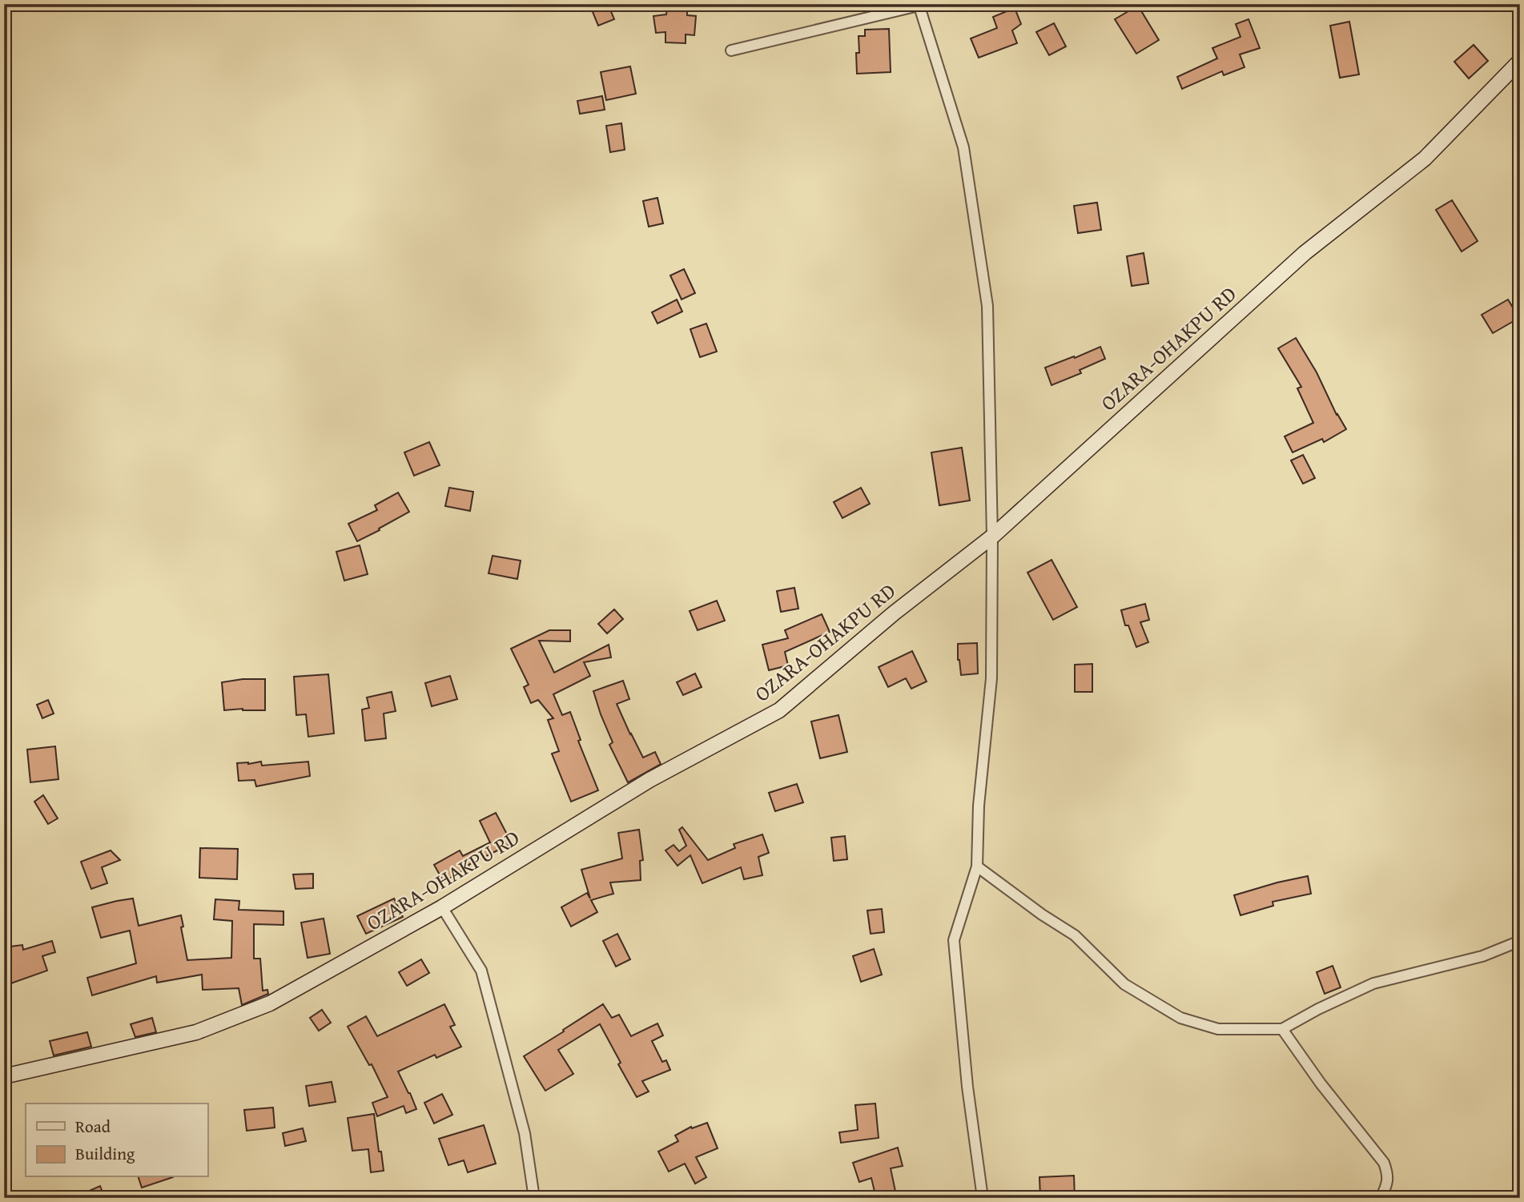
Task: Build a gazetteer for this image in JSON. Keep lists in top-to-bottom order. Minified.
{"streets":{"main road":["OZARA-OHAKPU RD"]},"legend":["Road","Building"]}
